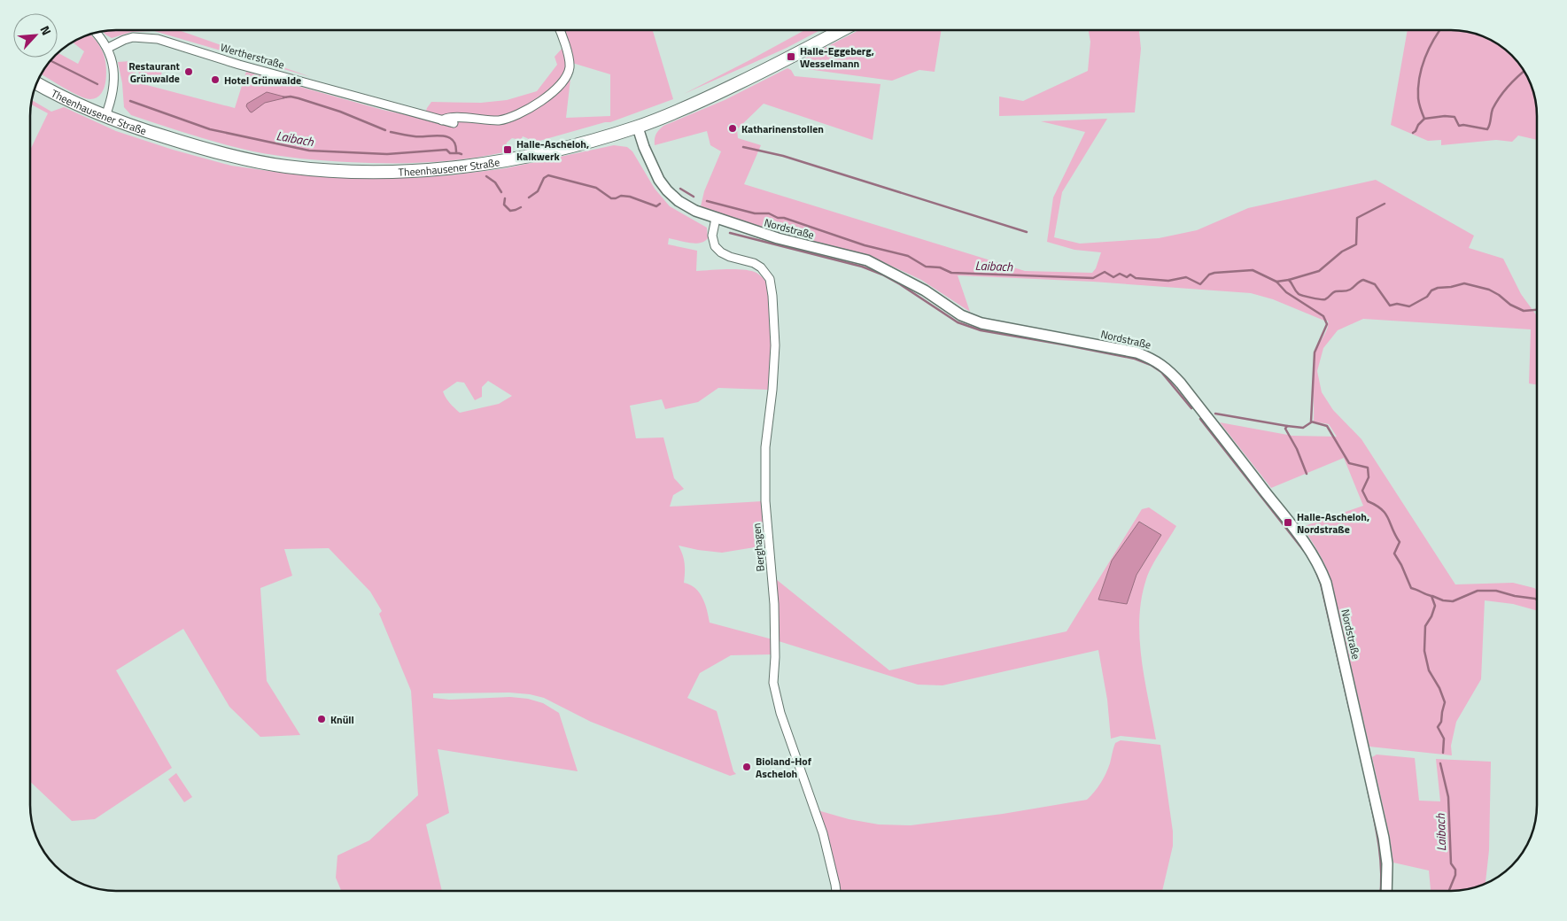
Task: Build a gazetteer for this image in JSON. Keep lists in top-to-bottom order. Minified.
{"streets":{"main road":["Theenhausener Straße"],"street":["Wertherstraße","Nordstraße","Berghagen"]},"crossings":[["Theenhausener Straße","Nordstraße"],["Nordstraße","Berghagen"]],"water":["Laibach"],"places":{"transit":["Halle-Eggeberg, Wesselmann","Halle-Ascheloh, Kalkwerk","Halle-Ascheloh, Nordstraße"],"other":["Restaurant Grünwalde","Hotel Grünwalde","Katharinenstollen","Knüll","Bioland-Hof Ascheloh"]},"north":"top right"}
